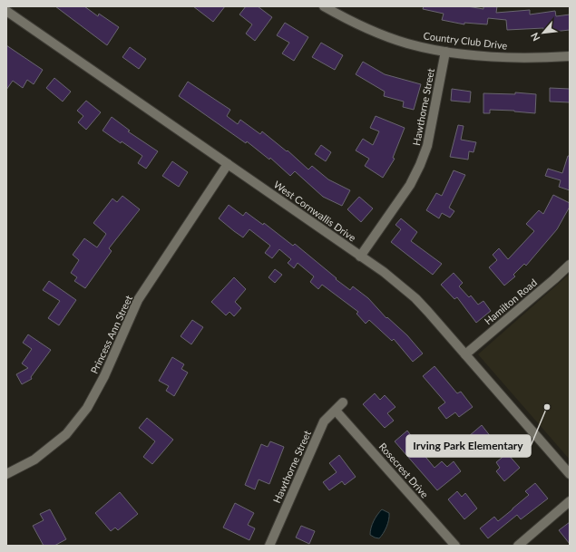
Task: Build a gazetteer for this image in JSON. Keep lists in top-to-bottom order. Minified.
{"streets":{"street":["Country Club Drive","Hawthorne Street","West Cornwallis Drive","Hamilton Road","Princess Ann Street","Rosecrest Drive"]},"crossings":[["Country Club Drive","Hawthorne Street"],["Hawthorne Street","West Cornwallis Drive"],["Hawthorne Street","Rosecrest Drive"],["West Cornwallis Drive","Hamilton Road"],["West Cornwallis Drive","Princess Ann Street"]],"places":["Irving Park Elementary"],"north":"bottom left"}
